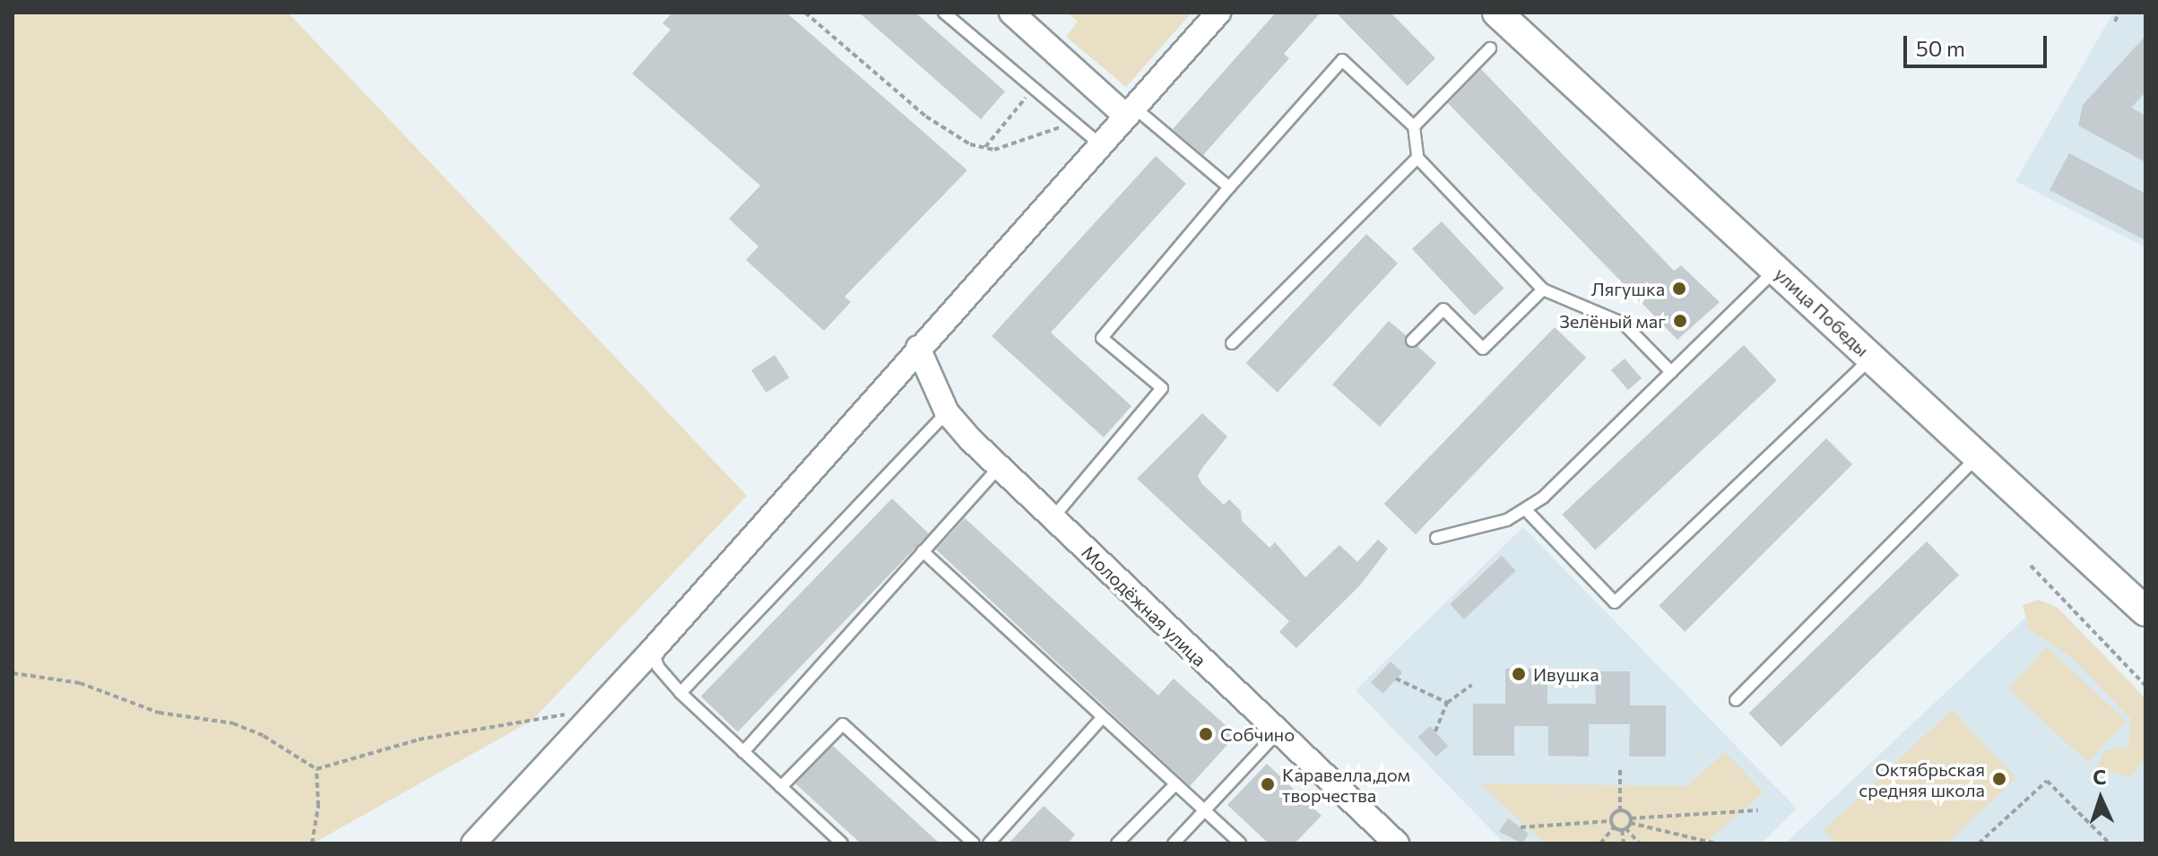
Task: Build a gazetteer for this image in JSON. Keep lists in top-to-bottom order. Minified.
{"streets":{"street":["улица Победы","Молодёжная улица"]},"places":["Лягушка","Зелёный маг","Ивушка","Собчино","Октябрьская средняя школа","Каравелла,дом творчества"],"scale_bar":"50 m","north":"top"}
